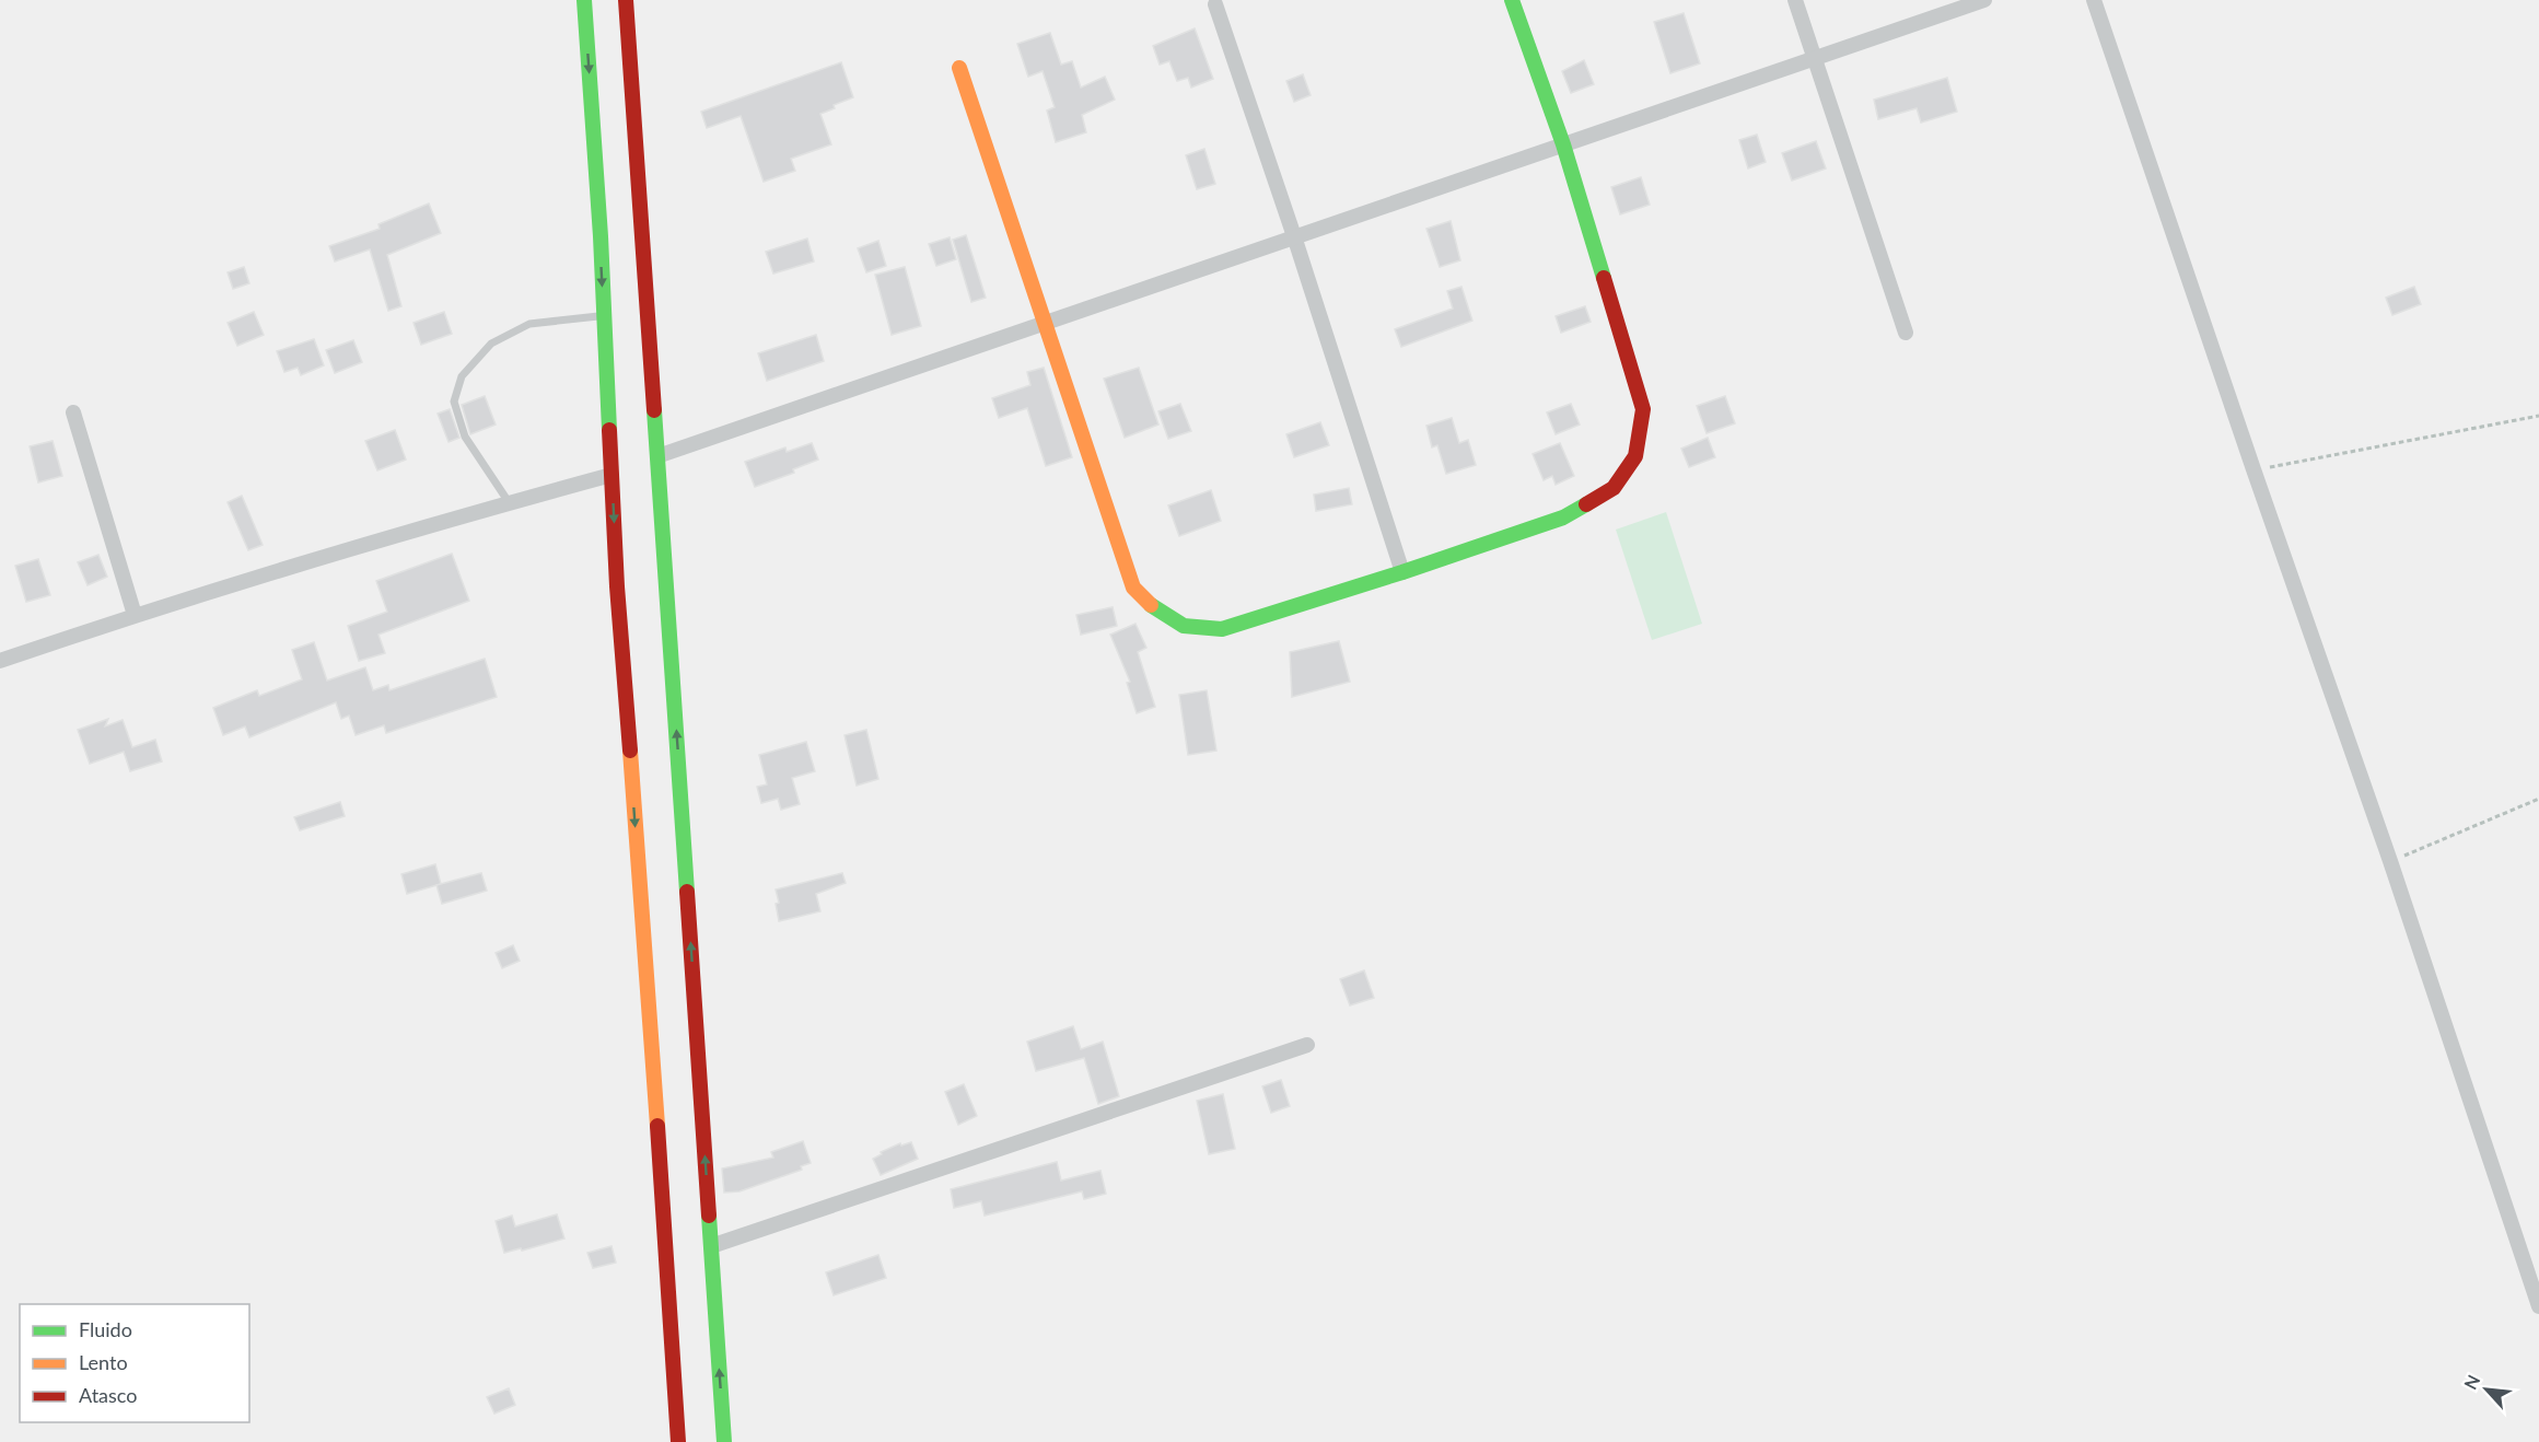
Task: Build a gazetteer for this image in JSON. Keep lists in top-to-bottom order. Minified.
{"legend":["Fluido","Lento","Atasco"],"north":"top left"}
